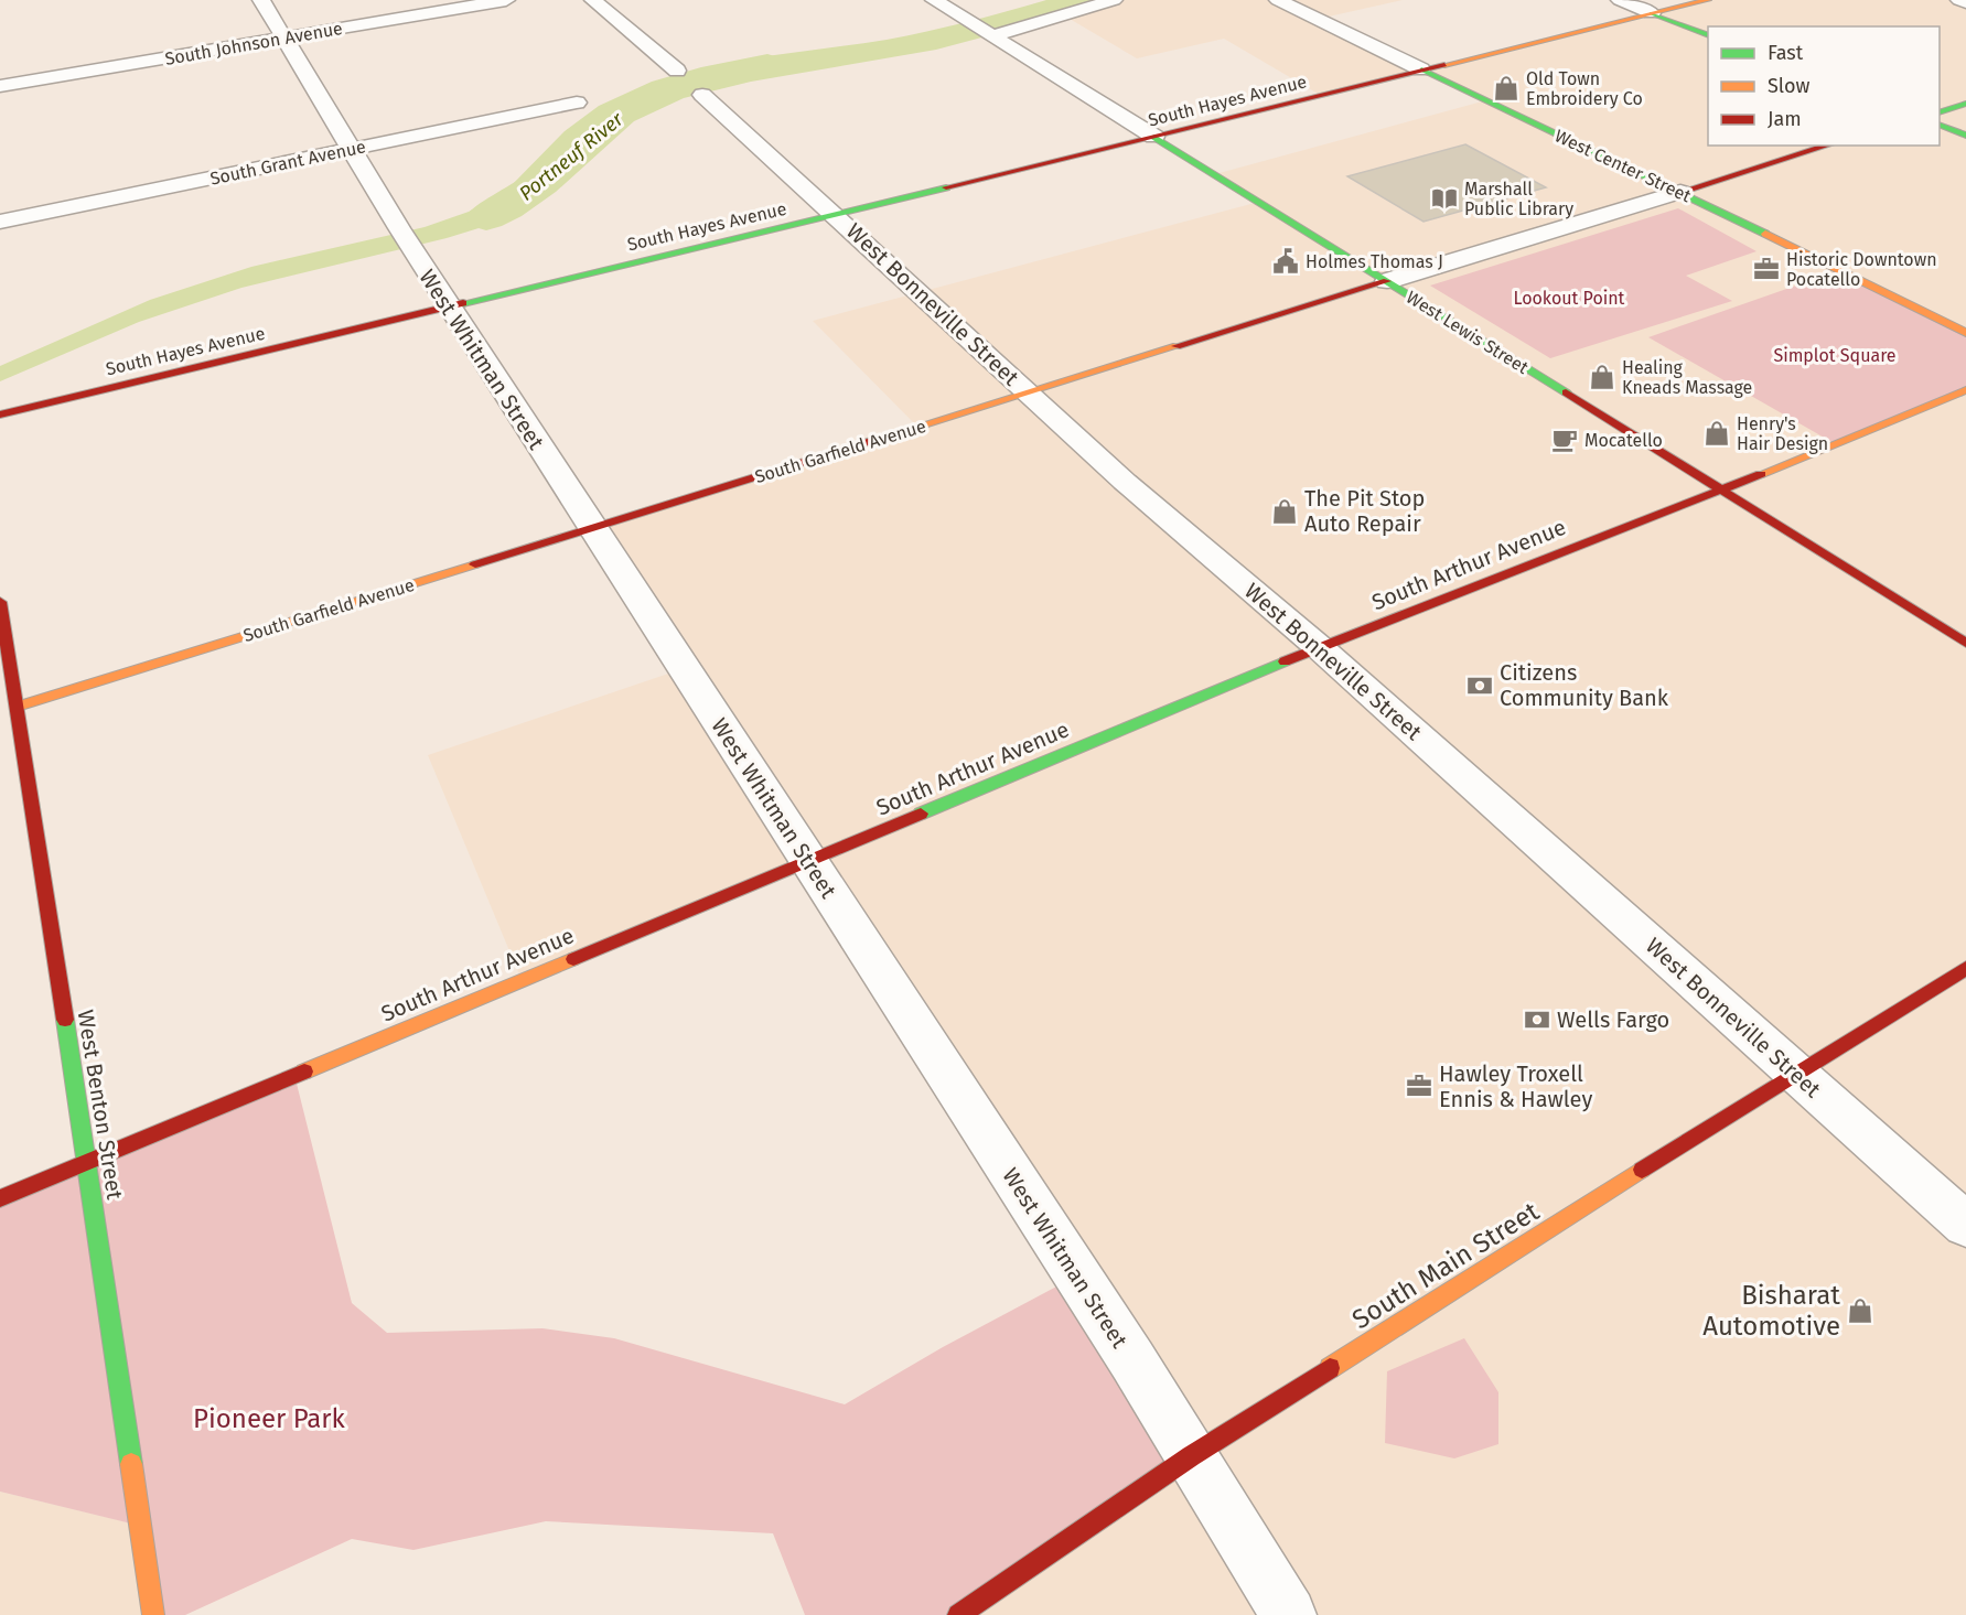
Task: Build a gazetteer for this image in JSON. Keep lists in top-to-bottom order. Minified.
{"streets":{"street":["South Johnson Avenue","South Hayes Avenue","South Grant Avenue","West Center Street","West Bonneville Street","West Lewis Street","West Whitman Street","South Garfield Avenue","South Arthur Avenue","West Benton Street","South Main Street"]},"crossings":[["South Johnson Avenue","West Whitman Street"],["South Hayes Avenue","West Center Street"],["South Hayes Avenue","West Bonneville Street"],["South Hayes Avenue","West Lewis Street"],["South Hayes Avenue","West Whitman Street"],["South Grant Avenue","West Whitman Street"],["West Center Street","South Garfield Avenue"],["West Bonneville Street","South Garfield Avenue"],["West Bonneville Street","South Arthur Avenue"],["West Bonneville Street","South Main Street"],["West Lewis Street","South Garfield Avenue"],["West Lewis Street","South Arthur Avenue"],["West Whitman Street","South Garfield Avenue"],["West Whitman Street","South Arthur Avenue"],["West Whitman Street","South Main Street"],["South Garfield Avenue","West Benton Street"],["South Arthur Avenue","West Benton Street"]],"water":["Portneuf River"],"parks":["Lookout Point","Simplot Square","Pioneer Park"],"places":{"shop":["Old Town Embroidery Co","Healing Kneads Massage","Henry's Hair Design","The Pit Stop Auto Repair","Bisharat Automotive"],"library":["Marshall Public Library"],"public building":["Holmes Thomas J"],"office":["Historic Downtown Pocatello","Hawley Troxell Ennis & Hawley"],"cafe":["Mocatello"],"bank":["Citizens Community Bank","Wells Fargo"]},"legend":["Fast","Slow","Jam"]}
